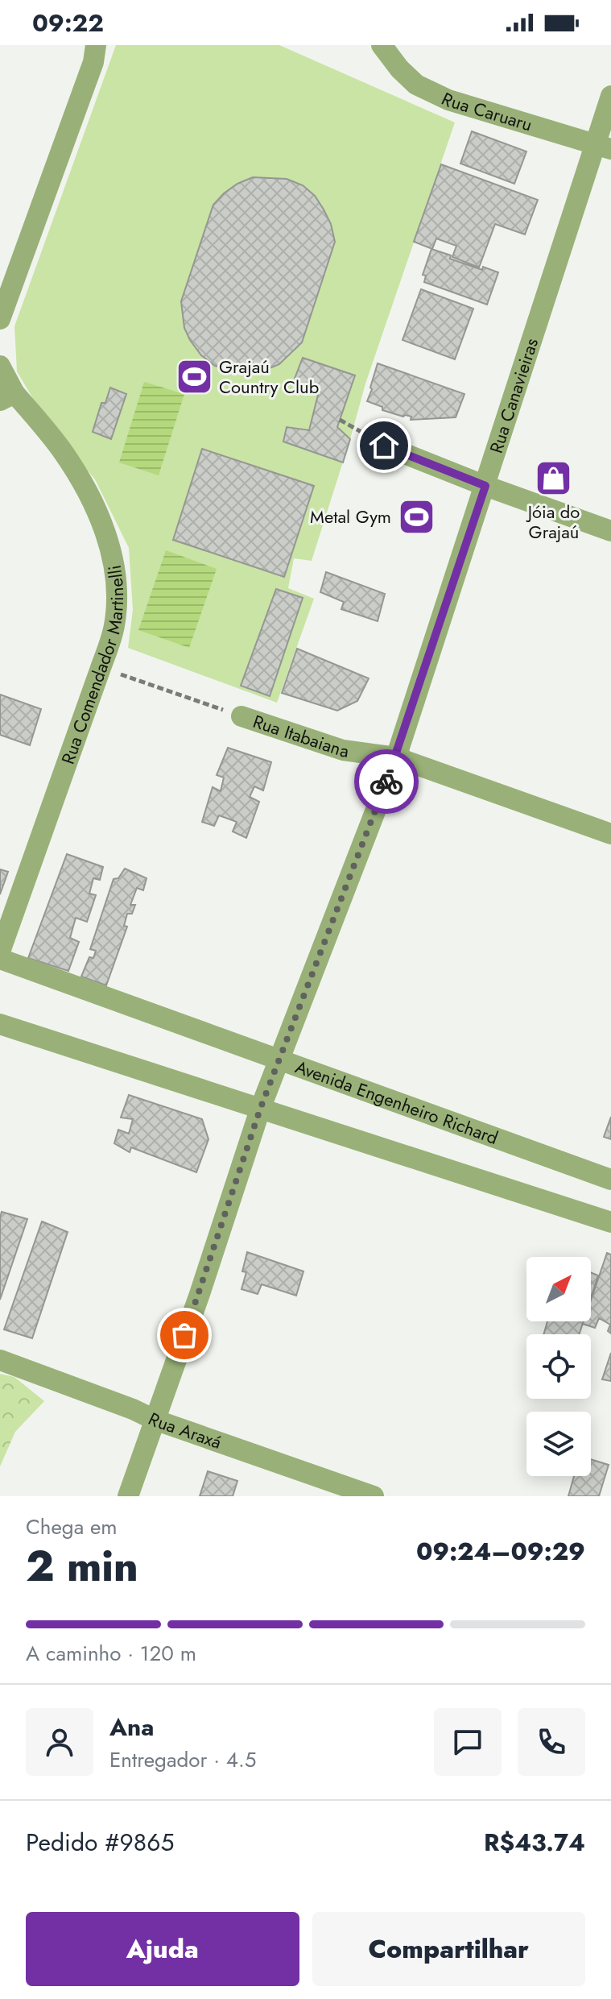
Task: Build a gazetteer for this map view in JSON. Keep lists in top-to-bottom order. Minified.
{"streets":{"street":["Rua Caruaru","Rua Canavieiras","Rua Comendador Martinelli","Rua Itabaiana","Avenida Engenheiro Richard","Rua Araxá"]},"crossings":[["Rua Caruaru","Rua Canavieiras"],["Rua Canavieiras","Rua Itabaiana"],["Rua Canavieiras","Avenida Engenheiro Richard"],["Rua Canavieiras","Rua Araxá"],["Rua Comendador Martinelli","Rua Itabaiana"]],"places":{"sports":["Grajaú Country Club","Metal Gym"],"shop":["Jóia do Grajaú"]},"north":"top right","page":{"status":"09:22","heading":["2 min","Chega em","09:24–09:29"],"panel":["Ana","Entregador · 4.5","Pedido #9865","R$43.74"],"bar":"A caminho · 120 m","buttons":["Ajuda","Compartilhar"]}}
